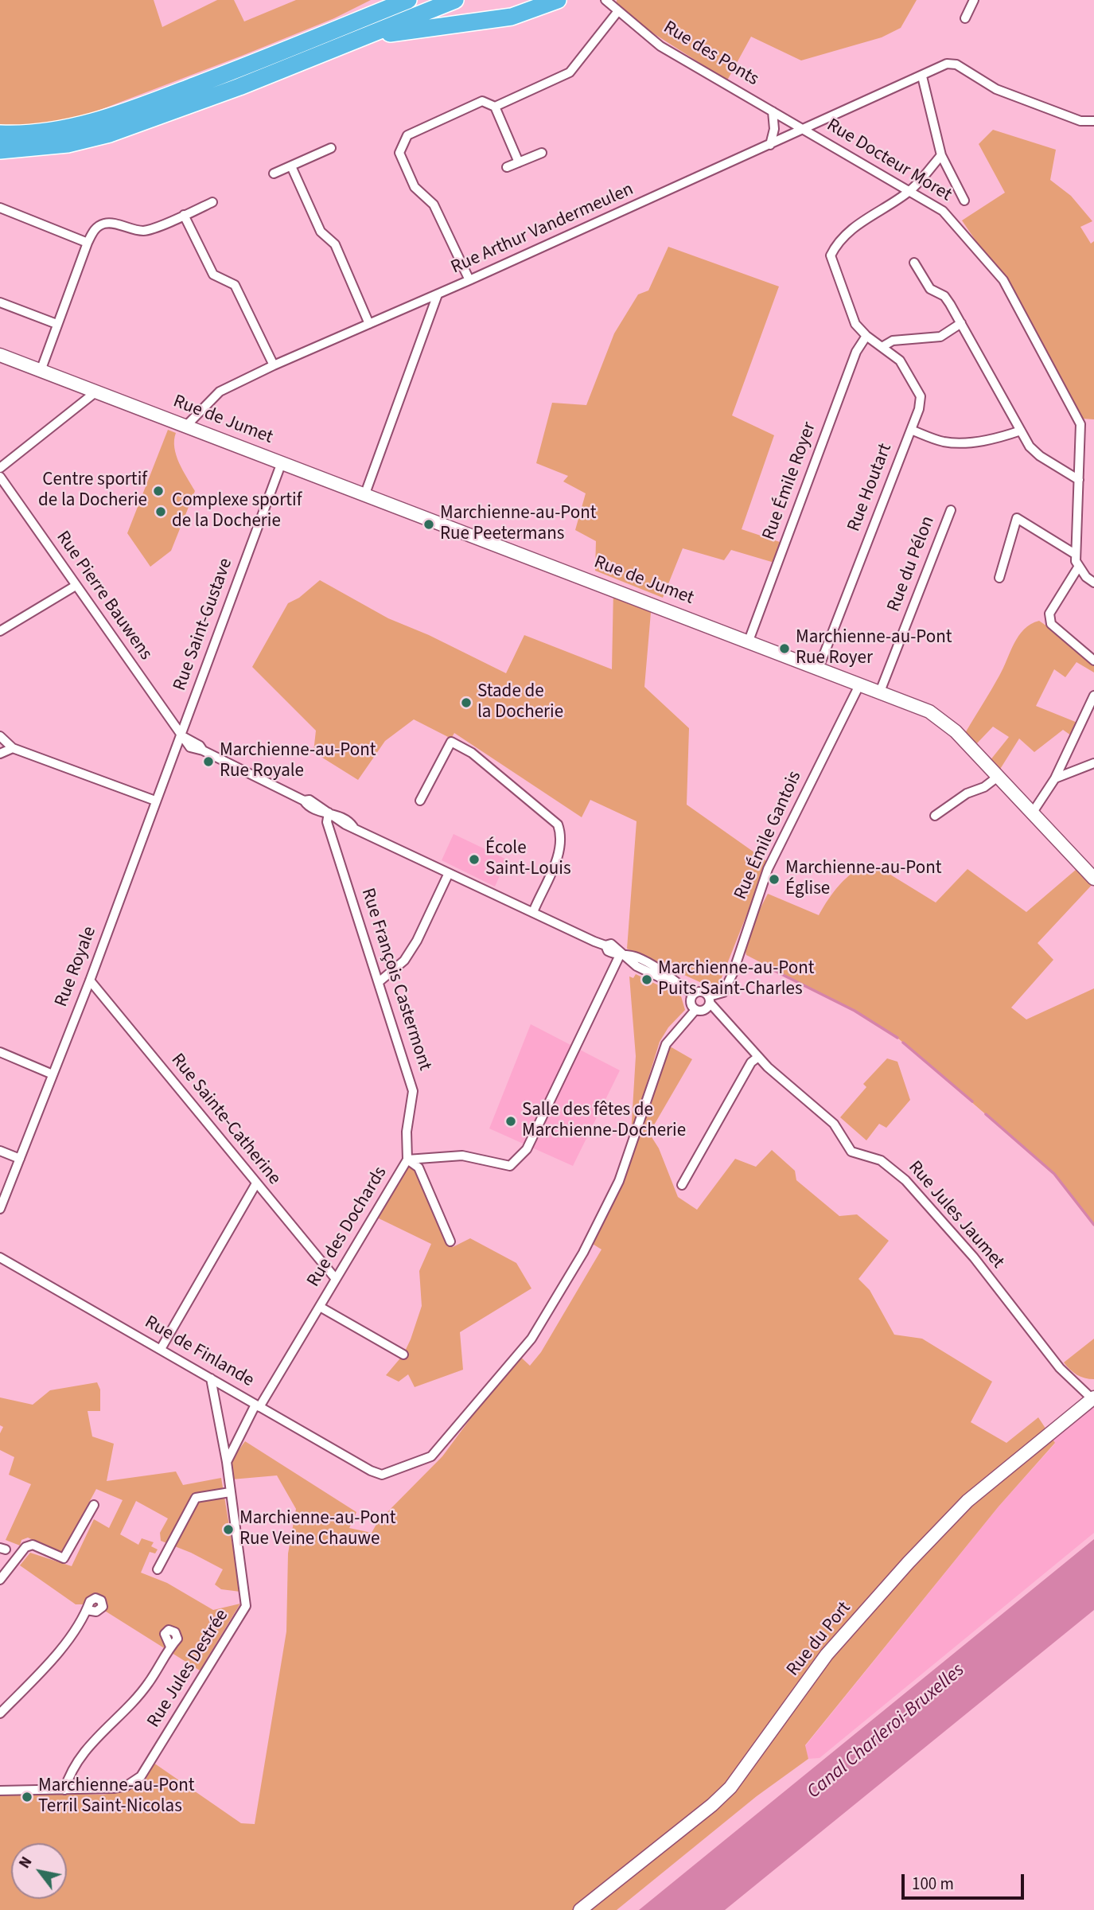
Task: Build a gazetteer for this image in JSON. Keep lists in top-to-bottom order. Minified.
{"streets":{"street":["Rue des Ponts","Rue Docteur Moret","Rue Arthur Vandermeulen","Rue de Jumet","Rue Émile Royer","Rue Houtart","Rue du Pélon","Rue Pierre Bauwens","Rue Saint-Gustave","Rue Émile Gantois","Rue Royale","Rue François Castermont","Rue Sainte-Catherine","Rue Jules Jaumet","Rue des Dochards","Rue de Finlande","Rue du Port","Rue Jules Destrée"]},"crossings":[["Rue des Ponts","Rue Docteur Moret"],["Rue des Ponts","Rue Arthur Vandermeulen"],["Rue Docteur Moret","Rue Arthur Vandermeulen"],["Rue Arthur Vandermeulen","Rue de Jumet"],["Rue de Jumet","Rue Émile Royer"],["Rue de Jumet","Rue Houtart"],["Rue de Jumet","Rue du Pélon"],["Rue de Jumet","Rue Saint-Gustave"],["Rue de Jumet","Rue Émile Gantois"],["Rue Émile Royer","Rue Houtart"],["Rue Pierre Bauwens","Rue Saint-Gustave"],["Rue Pierre Bauwens","Rue Royale"],["Rue Saint-Gustave","Rue Royale"],["Rue Émile Gantois","Rue Jules Jaumet"],["Rue Émile Gantois","Rue de Finlande"],["Rue Royale","Rue Sainte-Catherine"],["Rue François Castermont","Rue des Dochards"],["Rue Sainte-Catherine","Rue des Dochards"],["Rue Jules Jaumet","Rue de Finlande"],["Rue Jules Jaumet","Rue du Port"],["Rue des Dochards","Rue de Finlande"],["Rue des Dochards","Rue Jules Destrée"],["Rue de Finlande","Rue Jules Destrée"]],"water":["Canal Charleroi-Bruxelles"],"places":["Centre sportif de la Docherie","Complexe sportif de la Docherie","Marchienne-au-Pont Rue Peetermans","Marchienne-au-Pont Rue Royer","Stade de la Docherie","Marchienne-au-Pont Rue Royale","École Saint-Louis","Marchienne-au-Pont Église","Marchienne-au-Pont Puits Saint-Charles","Salle des fêtes de Marchienne-Docherie","Marchienne-au-Pont Rue Veine Chauwe","Marchienne-au-Pont Terril Saint-Nicolas"],"scale_bar":"100 m","north":"top left"}
